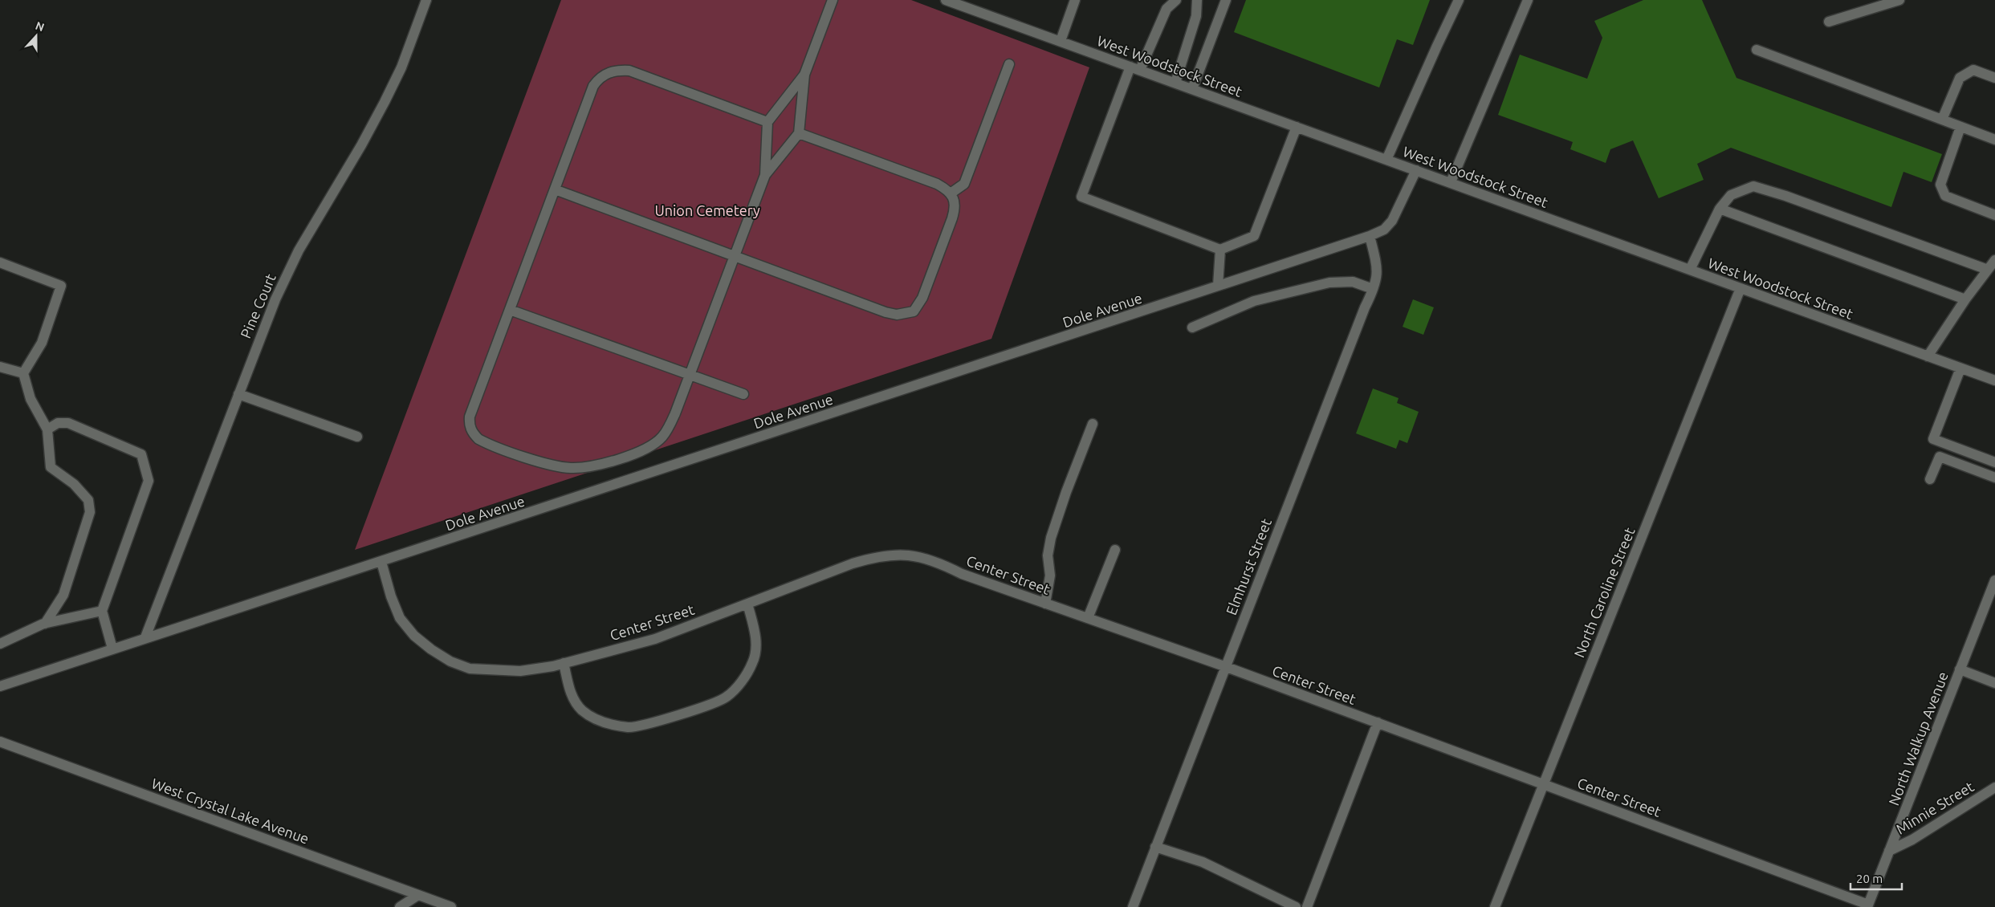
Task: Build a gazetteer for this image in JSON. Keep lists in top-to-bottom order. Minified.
{"streets":{"street":["West Woodstock Street","Pine Court","Dole Avenue","Elmhurst Street","Center Street","North Caroline Street","North Walkup Avenue","Minnie Street","West Crystal Lake Avenue"]},"crossings":[["West Woodstock Street","Dole Avenue"],["West Woodstock Street","North Caroline Street"],["Pine Court","Dole Avenue"],["Dole Avenue","Elmhurst Street"],["Dole Avenue","Center Street"],["Elmhurst Street","Center Street"],["Center Street","North Caroline Street"],["Center Street","North Walkup Avenue"],["North Walkup Avenue","Minnie Street"]],"parks":["Union Cemetery"],"scale_bar":"20 m","north":"top"}
